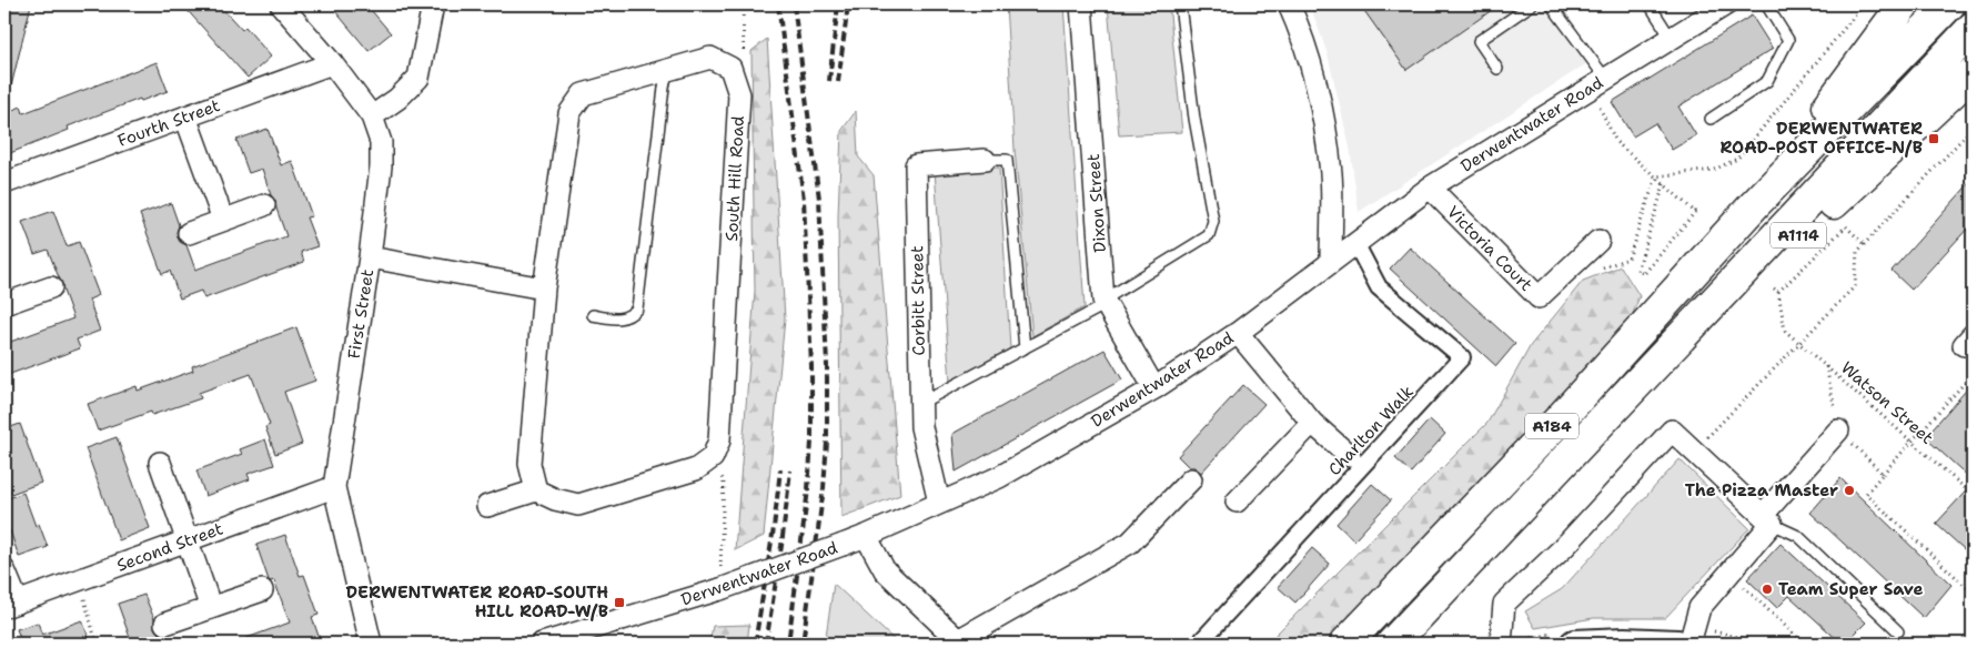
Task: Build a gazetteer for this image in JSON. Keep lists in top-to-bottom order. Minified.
{"streets":{"highway":["A1114","A184"],"street":["Fourth Street","Derwentwater Road","South Hill Road","Dixon Street","Victoria Court","Corbitt Street","First Street","Charlton Walk","Second Street"],"path":["Watson Street"]},"crossings":[["Fourth Street","First Street"],["Derwentwater Road","Dixon Street"],["Derwentwater Road","Victoria Court"],["Derwentwater Road","Corbitt Street"],["Derwentwater Road","Charlton Walk"],["A1114","A184"],["First Street","Second Street"]],"places":{"transit":["DERWENTWATER ROAD-POST OFFICE-N/B","DERWENTWATER ROAD-SOUTH HILL ROAD-W/B"],"other":["The Pizza Master","Team Super Save"]}}
